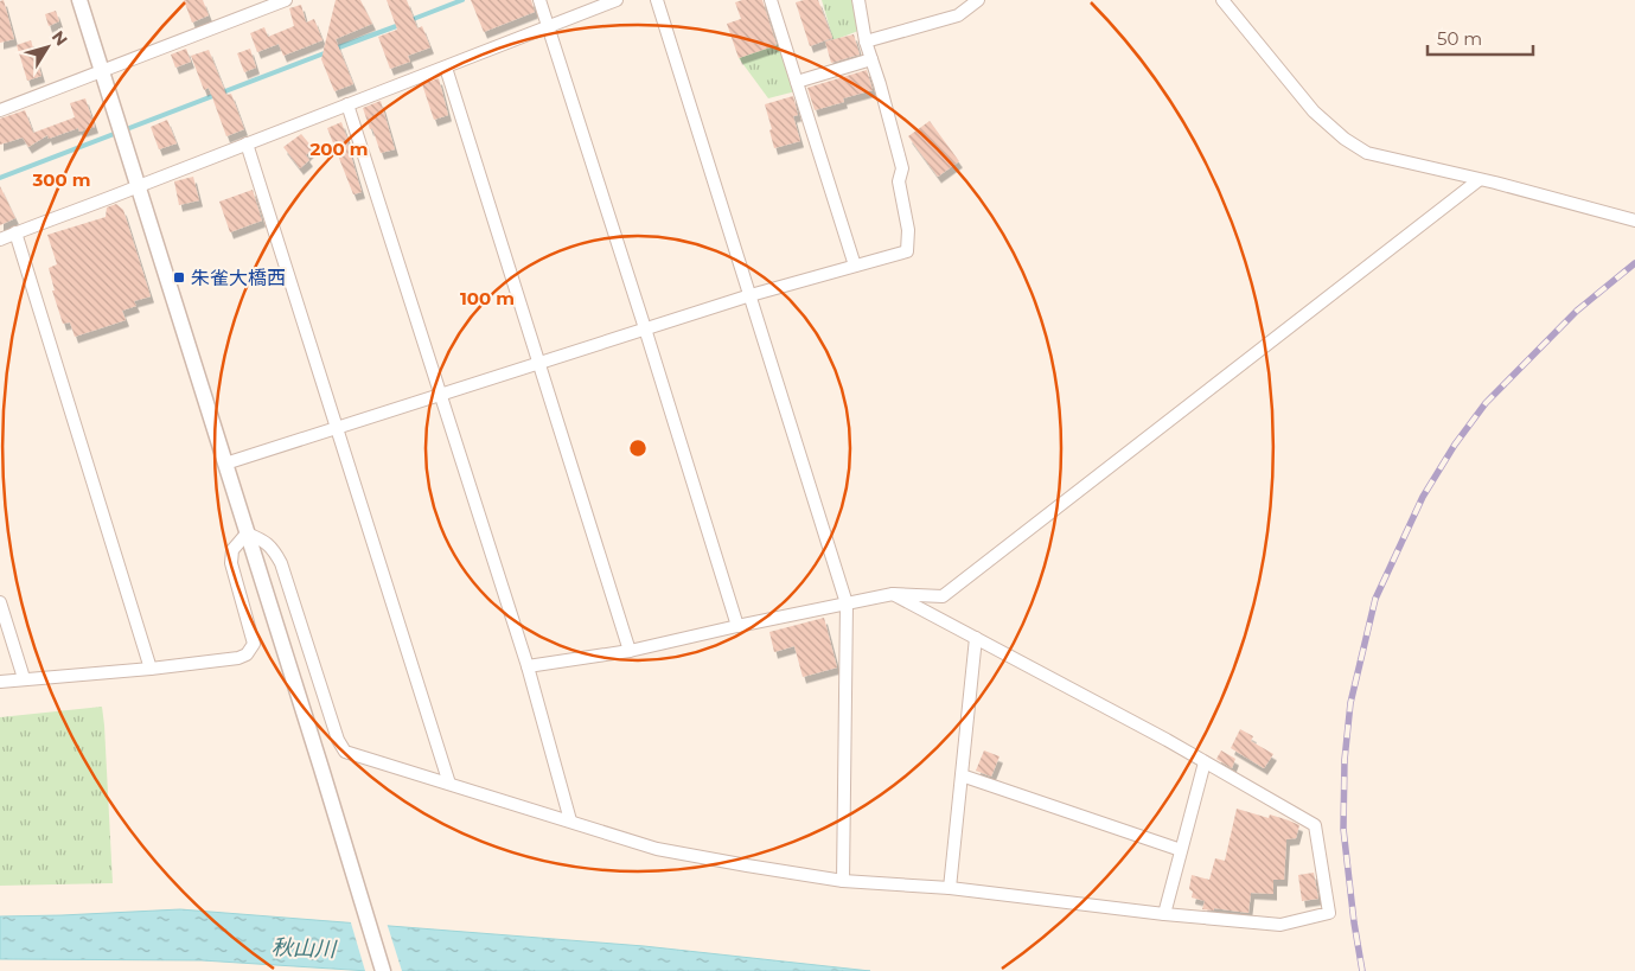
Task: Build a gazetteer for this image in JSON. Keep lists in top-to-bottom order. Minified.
{"water":["秋山川"],"places":{"transit":["朱雀大橋西"]},"scale_bar":"50 m","north":"top right","rings":["200 m","300 m","100 m"]}
